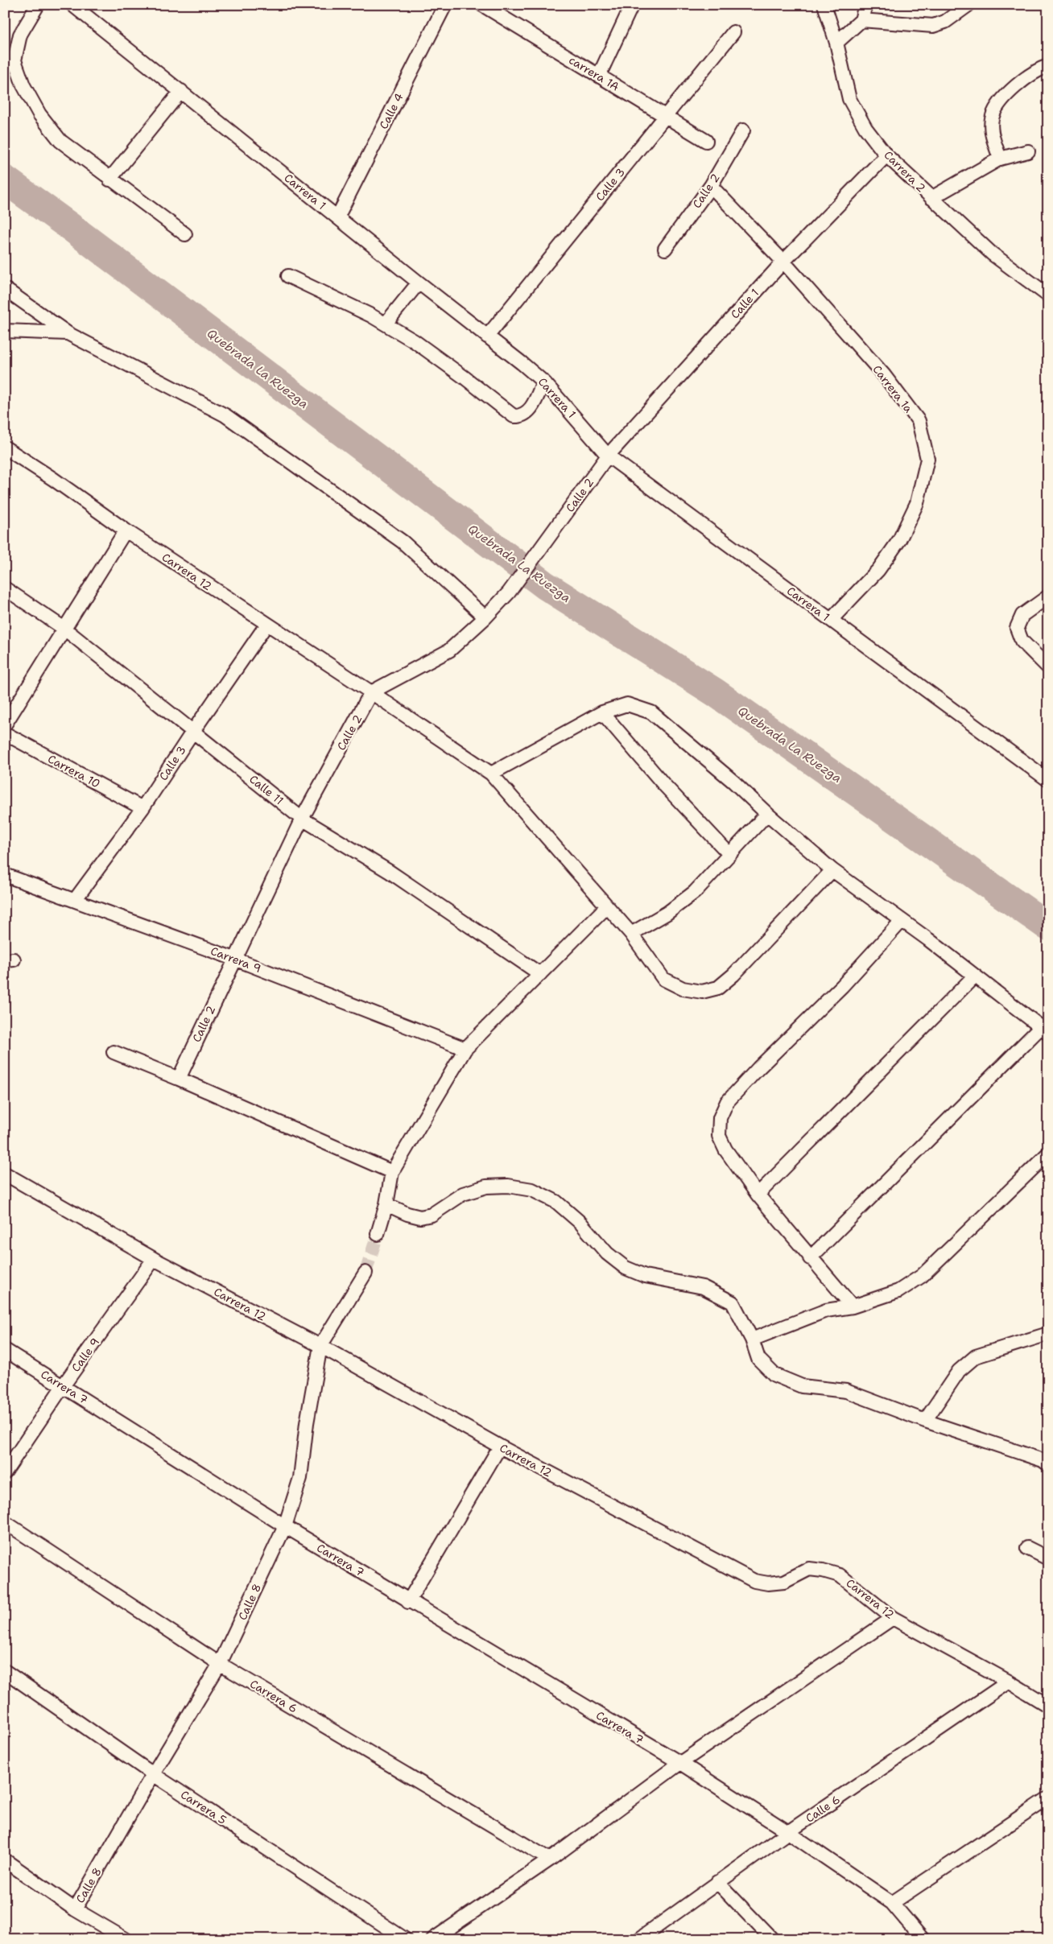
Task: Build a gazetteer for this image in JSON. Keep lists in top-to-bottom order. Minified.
{"streets":{"street":["carrera 1A","Calle 4","Carrera 2","Calle 3","Calle 2","Carrera 1","Calle 1","Carrera 1a","Carrera 12","Carrera 10","Calle 11","Carrera 9","Calle 9","Carrera 7","Calle 8","Carrera 6","Carrera 5","Calle 6"]},"crossings":[["carrera 1A","Calle 3"],["Calle 4","Carrera 1"],["Carrera 2","Calle 1"],["Calle 3","Carrera 1"],["Calle 3","Carrera 12"],["Calle 3","Carrera 10"],["Calle 3","Calle 11"],["Calle 3","Carrera 9"],["Calle 2","Carrera 1"],["Calle 2","Calle 1"],["Calle 2","Carrera 1a"],["Calle 2","Carrera 12"],["Calle 2","Calle 11"],["Calle 2","Carrera 9"],["Carrera 1","Calle 1"],["Carrera 1","Carrera 1a"],["Calle 1","Carrera 1a"],["Carrera 12","Calle 9"],["Carrera 12","Calle 8"],["Carrera 12","Calle 6"],["Calle 9","Carrera 7"],["Carrera 7","Calle 8"],["Carrera 7","Calle 6"],["Calle 8","Carrera 6"],["Calle 8","Carrera 5"]],"water":["Quebrada La Ruezga"]}
